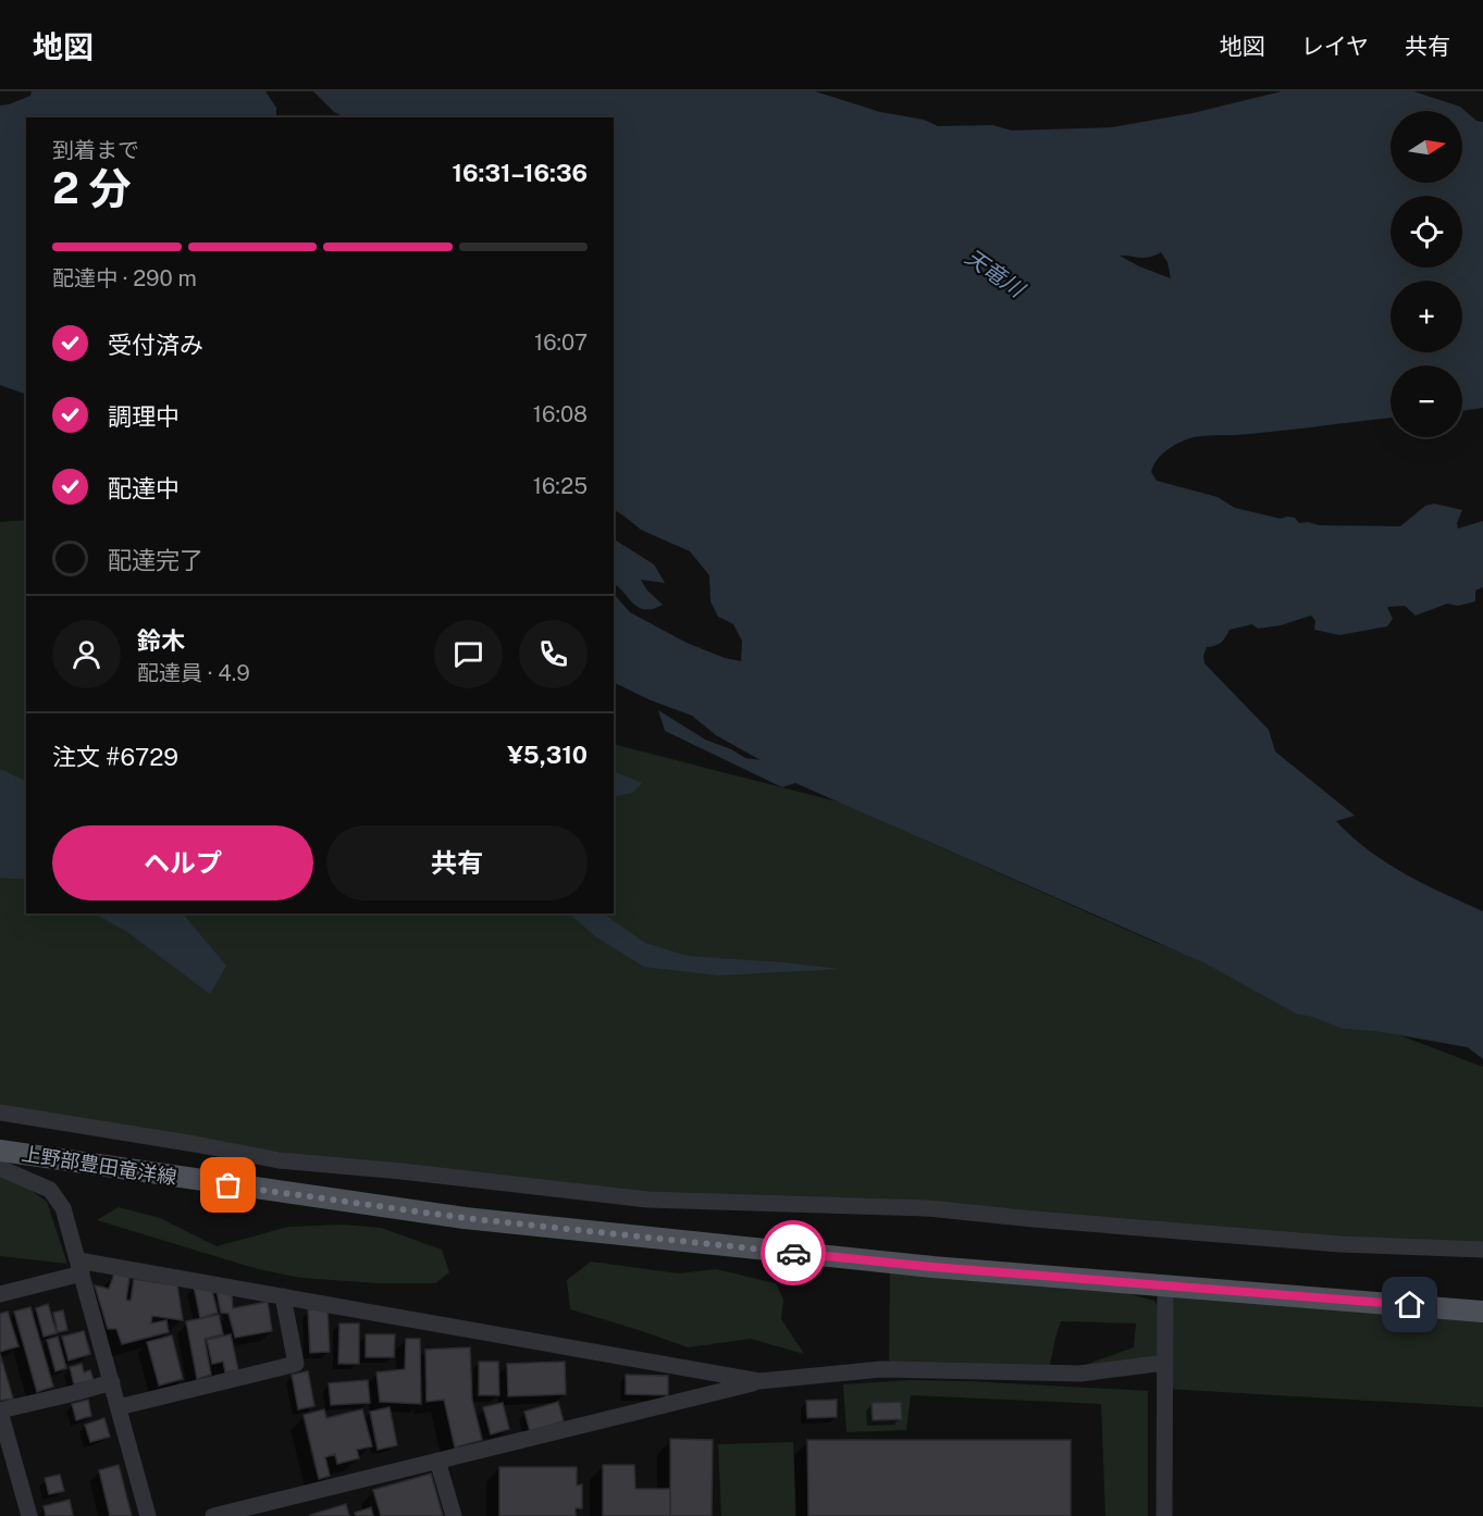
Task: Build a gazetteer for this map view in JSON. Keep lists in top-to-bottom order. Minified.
{"streets":{"main road":["上野部豊田竜洋線"]},"water":["天竜川"],"north":"right","page":{"header":"地図","nav":["地図","レイヤ","共有"],"map_buttons":["+","−"],"heading":["2 分","到着まで","16:31–16:36"],"panel":["鈴木","配達員 · 4.9","注文 #6729","¥5,310"],"bar":"配達中 · 290 m","list":[["受付済み","16:07"],["調理中","16:08"],["配達中","16:25"],"配達完了"],"buttons":["ヘルプ","共有"]}}
